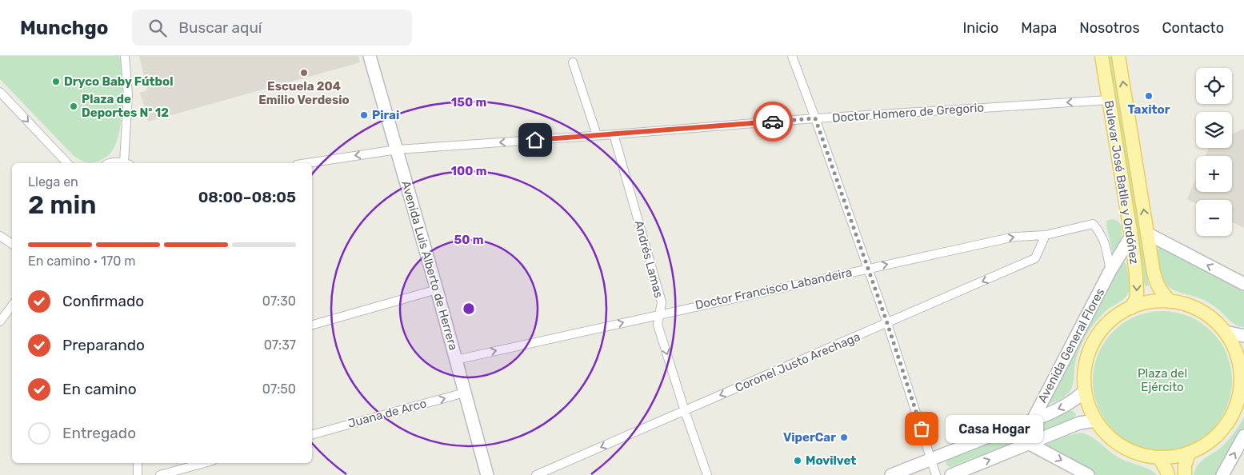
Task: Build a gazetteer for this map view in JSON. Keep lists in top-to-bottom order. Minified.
{"streets":{"main road":["Bulevar José Batlle y Ordóñez","Avenida Luis Alberto de Herrera","Avenida General Flores"],"street":["Doctor Homero de Gregorio","Andrés Lamas","Doctor Francisco Labandeira","Coronel Justo Arechaga","Juana de Arco"]},"crossings":[["Doctor Homero de Gregorio","Bulevar José Batlle y Ordóñez"],["Doctor Homero de Gregorio","Andrés Lamas"],["Doctor Homero de Gregorio","Avenida Luis Alberto de Herrera"],["Bulevar José Batlle y Ordóñez","Avenida General Flores"],["Andrés Lamas","Doctor Francisco Labandeira"],["Andrés Lamas","Coronel Justo Arechaga"],["Avenida Luis Alberto de Herrera","Doctor Francisco Labandeira"],["Avenida Luis Alberto de Herrera","Juana de Arco"],["Doctor Francisco Labandeira","Avenida General Flores"],["Doctor Francisco Labandeira","Coronel Justo Arechaga"]],"one_way":["Doctor Homero de Gregorio","Doctor Francisco Labandeira","Coronel Justo Arechaga","Juana de Arco"],"parks":["Plaza del Ejército"],"places":["Escuela 204 Emilio Verdesio","Dryco Baby Fútbol","Taxitor","Plaza de Deportes Nº 12","Pirai","Casa Hogar","ViperCar","Movilvet"],"page":{"header":"Munchgo","search":"Buscar aquí","nav":["Inicio","Mapa","Nosotros","Contacto"],"map_buttons":["+","−"],"heading":["2 min","Llega en","08:00–08:05"],"bar":"En camino · 170 m","list":[["Confirmado","07:30"],["Preparando","07:37"],["En camino","07:50"],"Entregado"],"bubble":"Casa Hogar"},"rings":["150 m","100 m","50 m"]}
